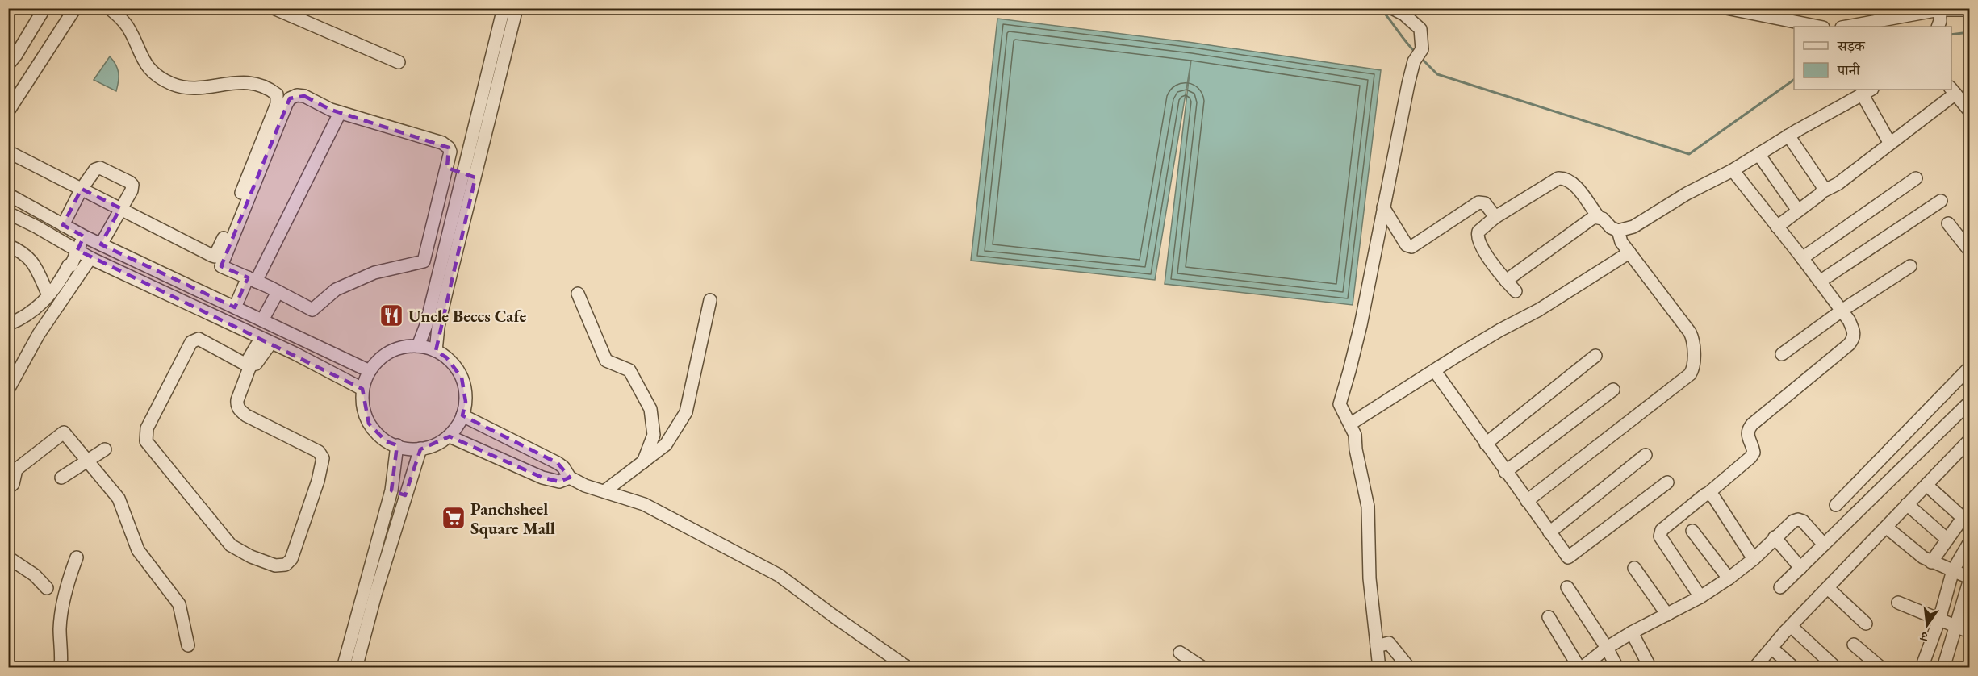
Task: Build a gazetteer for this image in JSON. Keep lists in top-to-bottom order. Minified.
{"places":{"restaurant":["Uncle Beccs Cafe"],"supermarket":["Panchsheel Square Mall"]},"legend":["सड़क","पानी"],"north":"bottom"}
